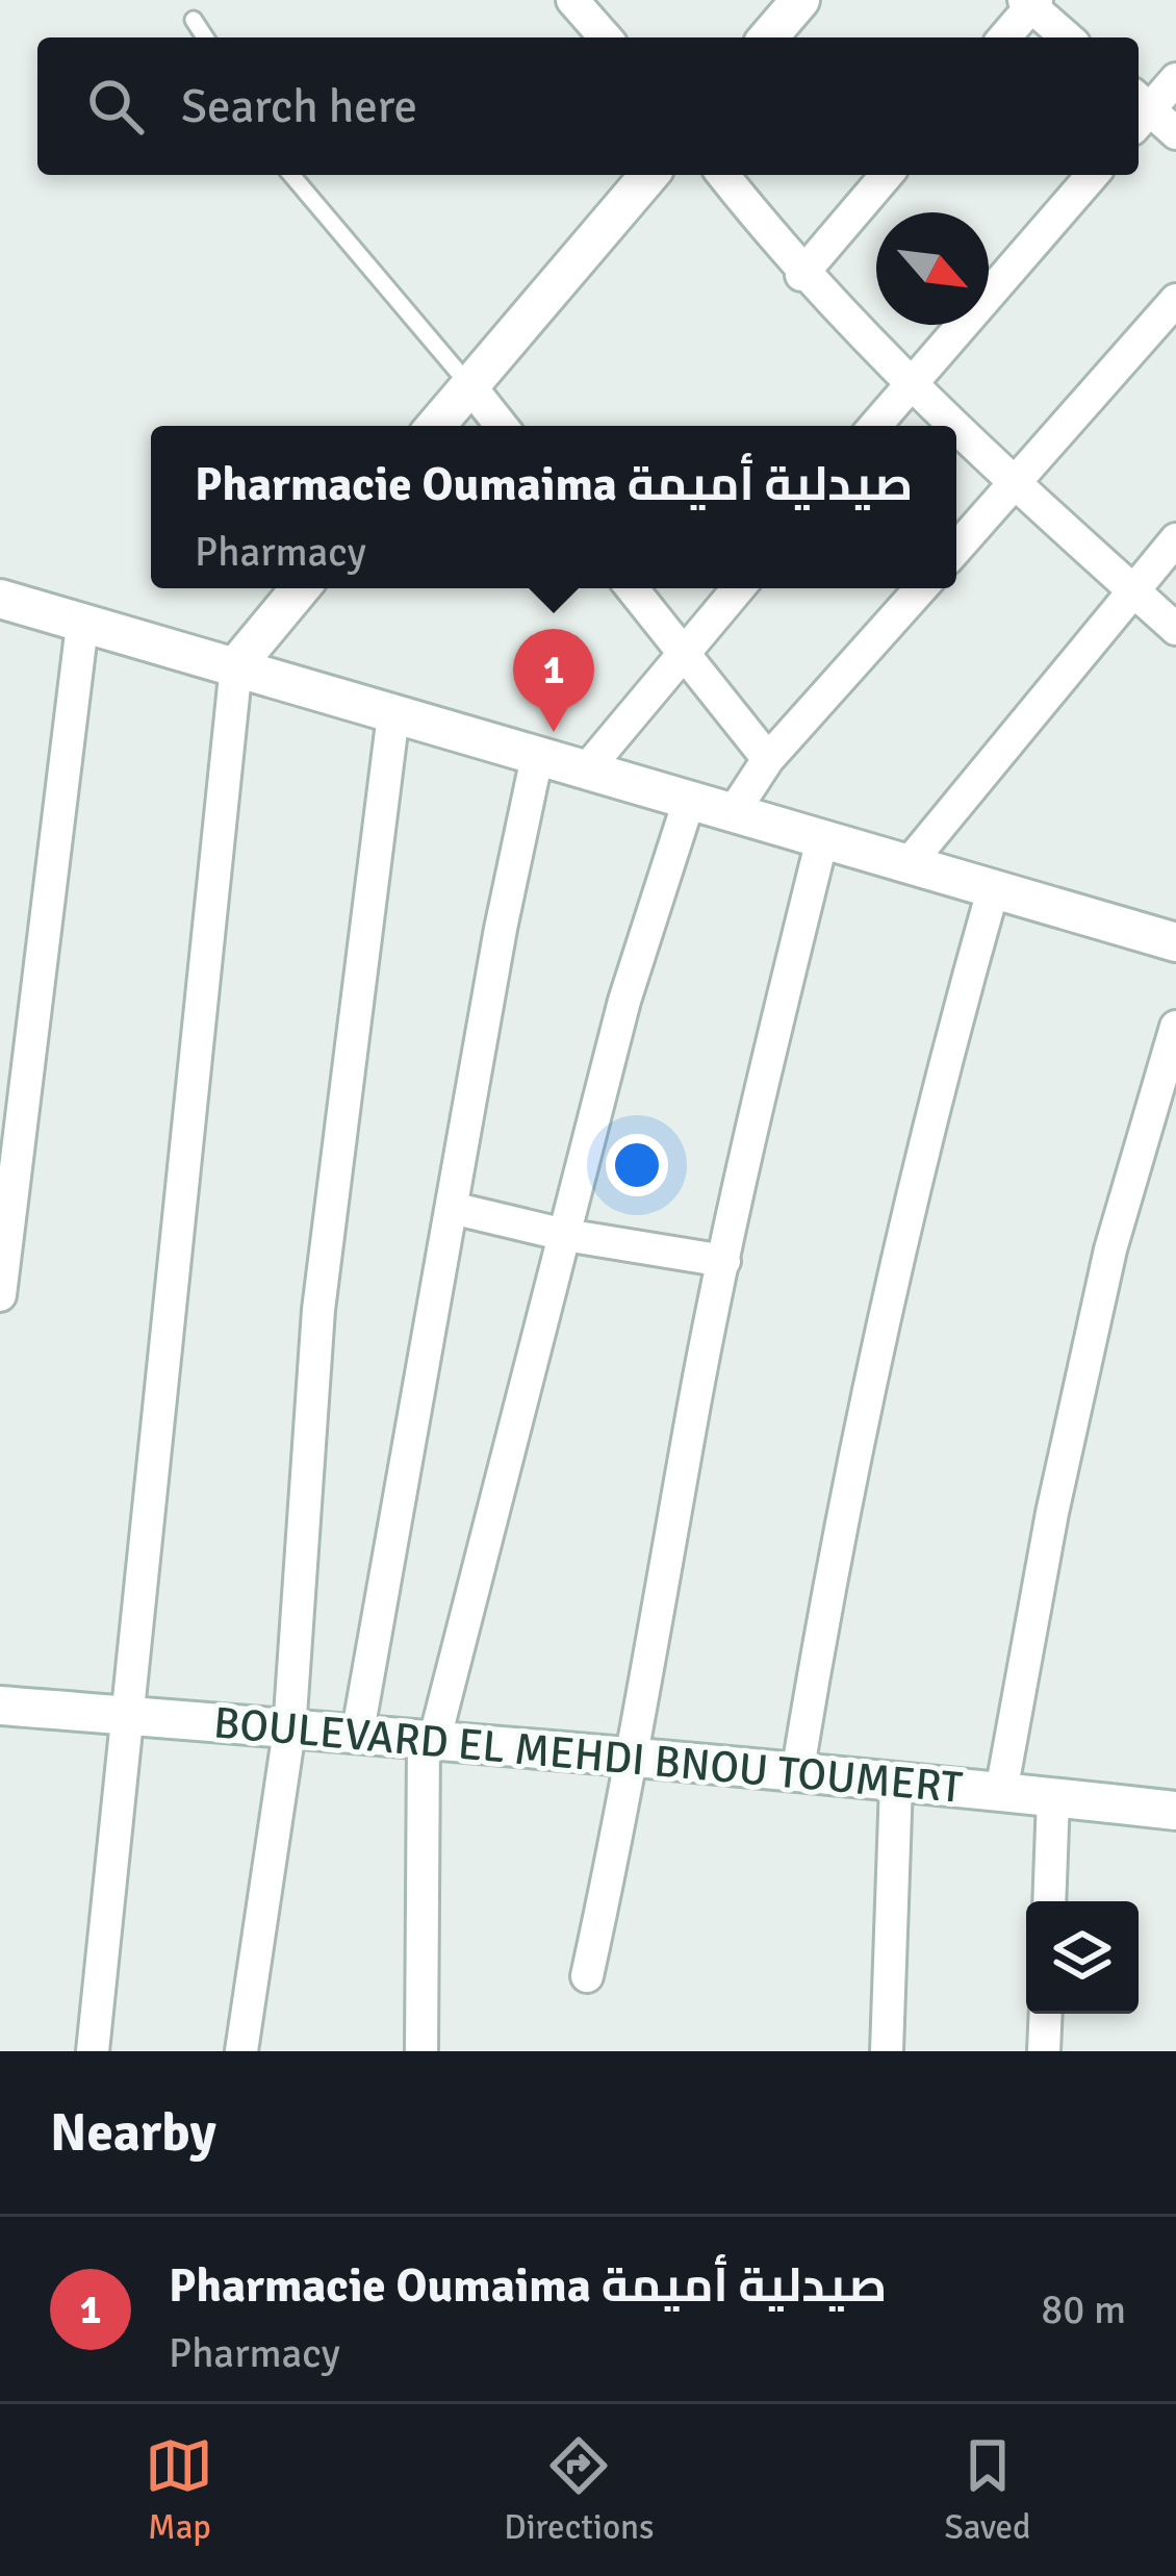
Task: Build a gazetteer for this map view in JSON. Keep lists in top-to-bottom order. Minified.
{"streets":{"street":["BOULEVARD EL MEHDI BNOU TOUMERT"]},"north":"bottom right","page":{"search":"Search here","popup":["Pharmacie Oumaima صيدلية أميمة","Pharmacy"],"pins":"1","heading":"Nearby","list":[{"mark":"1","name":"Pharmacie Oumaima صيدلية أميمة","note":"Pharmacy","value":"80 m"}],"nav":["Map","Directions","Saved"]}}
